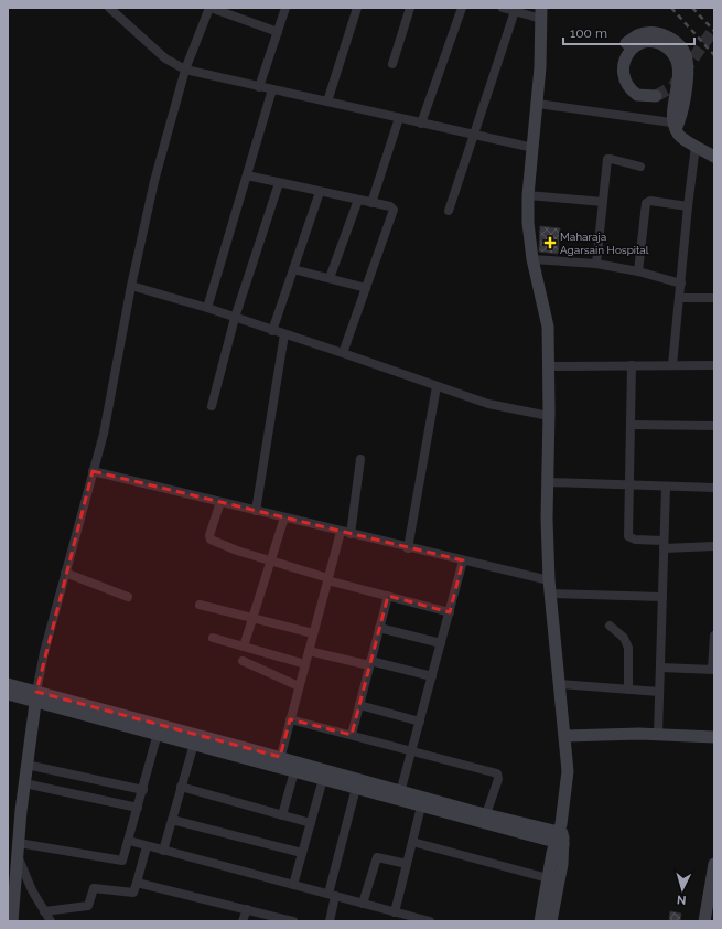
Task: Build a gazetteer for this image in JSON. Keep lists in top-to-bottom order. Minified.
{"places":{"health":["Maharaja Agarsain Hospital"]},"scale_bar":"100 m","north":"bottom"}
